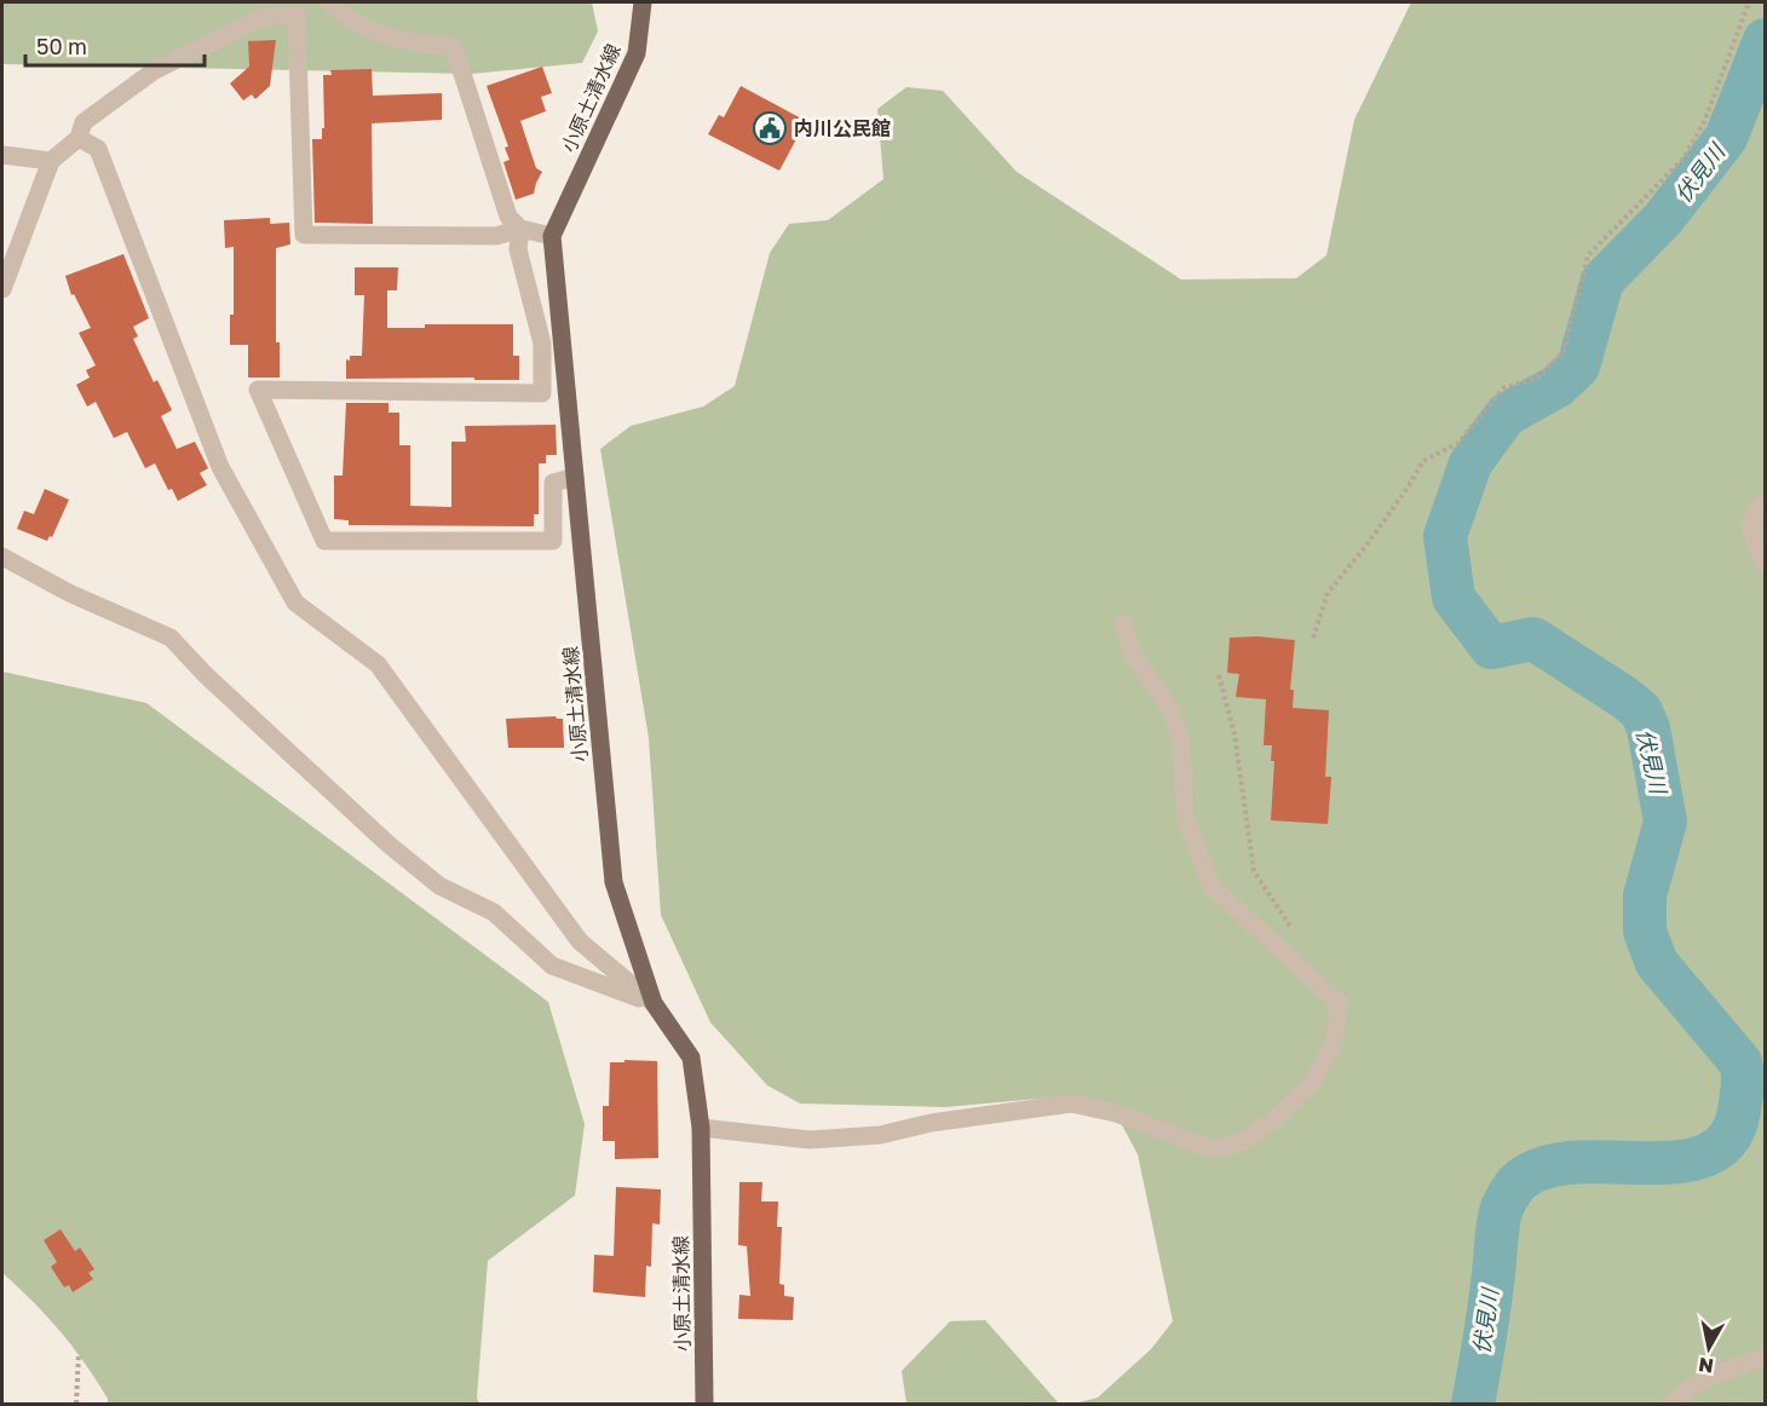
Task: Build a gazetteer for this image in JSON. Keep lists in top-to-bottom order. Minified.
{"streets":{"main road":["小原土清水線"]},"water":["伏見川"],"places":{"public building":["内川公民館"]},"scale_bar":"50 m","north":"bottom"}
